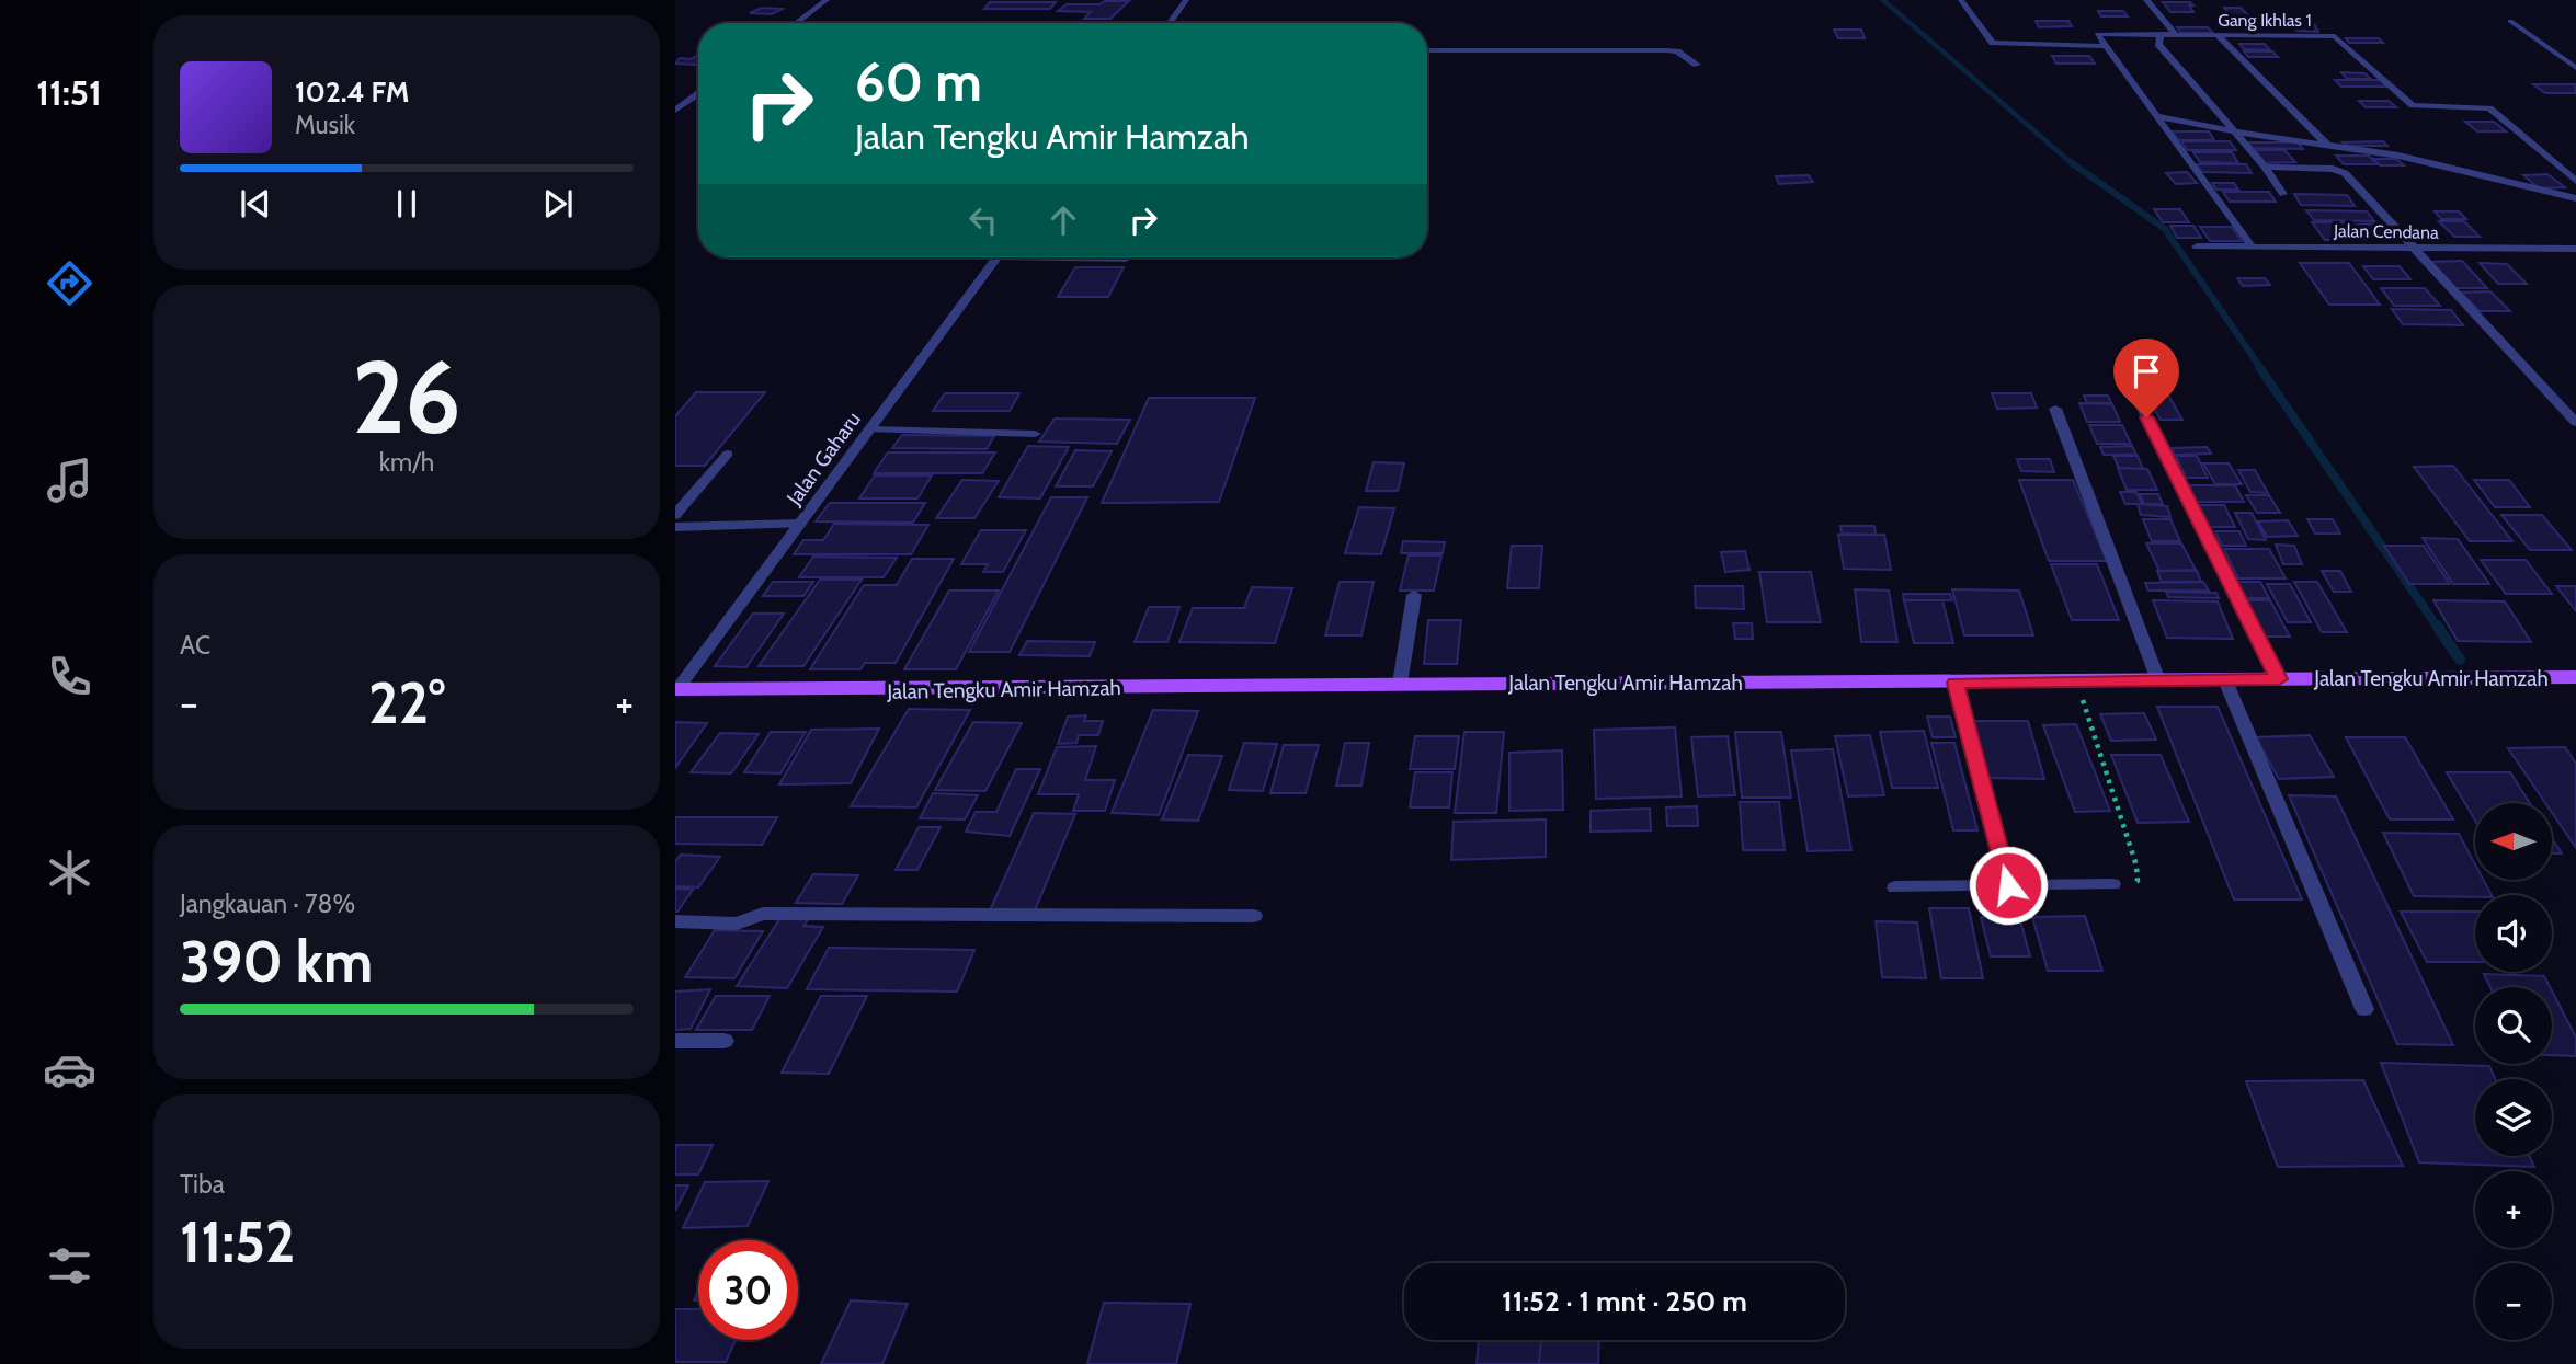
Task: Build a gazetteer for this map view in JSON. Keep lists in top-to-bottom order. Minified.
{"streets":{"main road":["Jalan Tengku Amir Hamzah"],"street":["Gang Ikhlas 1","Jalan Cendana","Jalan Gaharu"]},"crossings":[["Jalan Gaharu","Jalan Tengku Amir Hamzah"]],"north":"left","page":{"tabs":"11:51","turn":["60 m","Jalan Tengku Amir Hamzah"],"song":["102.4 FM","Musik"],"tile":[["26","km/h"],"AC",["Jangkauan · 78%","390 km"],["Tiba","11:52"]],"heat":["−","22°","+"],"map_buttons":["+","−"],"limit":"30","trip":"11:52 · 1 mnt · 250 m"}}
